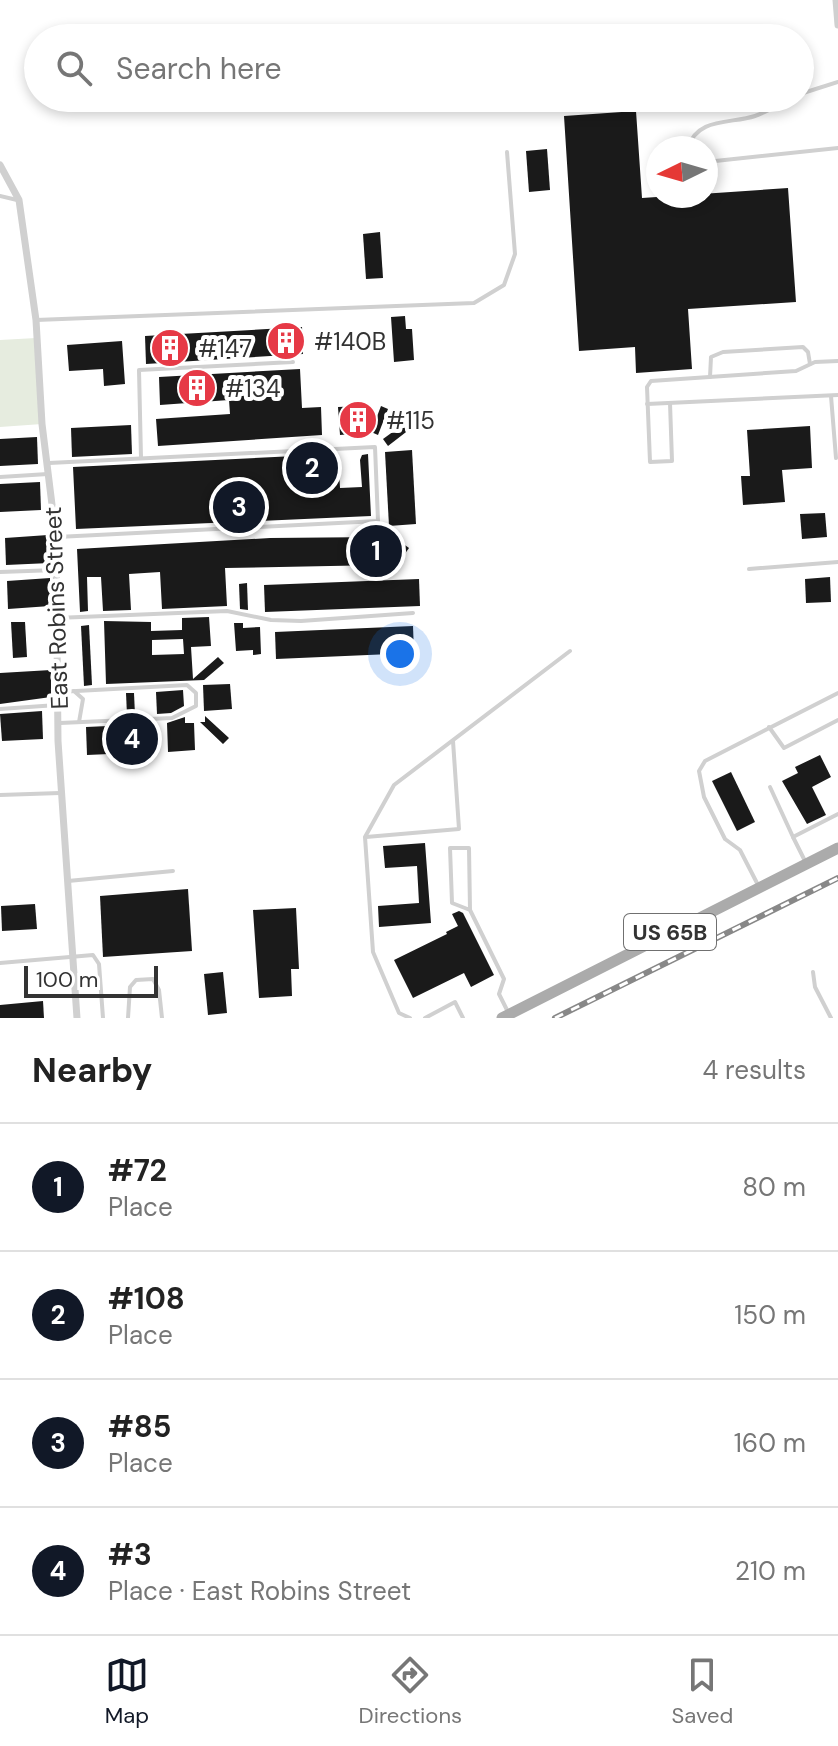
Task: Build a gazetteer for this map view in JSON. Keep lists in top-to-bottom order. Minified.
{"streets":{"main road":["US 65B"],"street":["East Robins Street"]},"places":{"building":["#140B","#147","#134","#115"]},"scale_bar":"100 m","north":"left","page":{"search":"Search here","pins":["2","3","1","4"],"scale":"100 m","heading":["Nearby","4 results"],"list":[{"mark":"1","name":"#72","note":"Place","value":"80 m"},{"mark":"2","name":"#108","note":"Place","value":"150 m"},{"mark":"3","name":"#85","note":"Place","value":"160 m"},{"mark":"4","name":"#3","note":"Place · East Robins Street","value":"210 m"}],"nav":["Map","Directions","Saved"]}}
